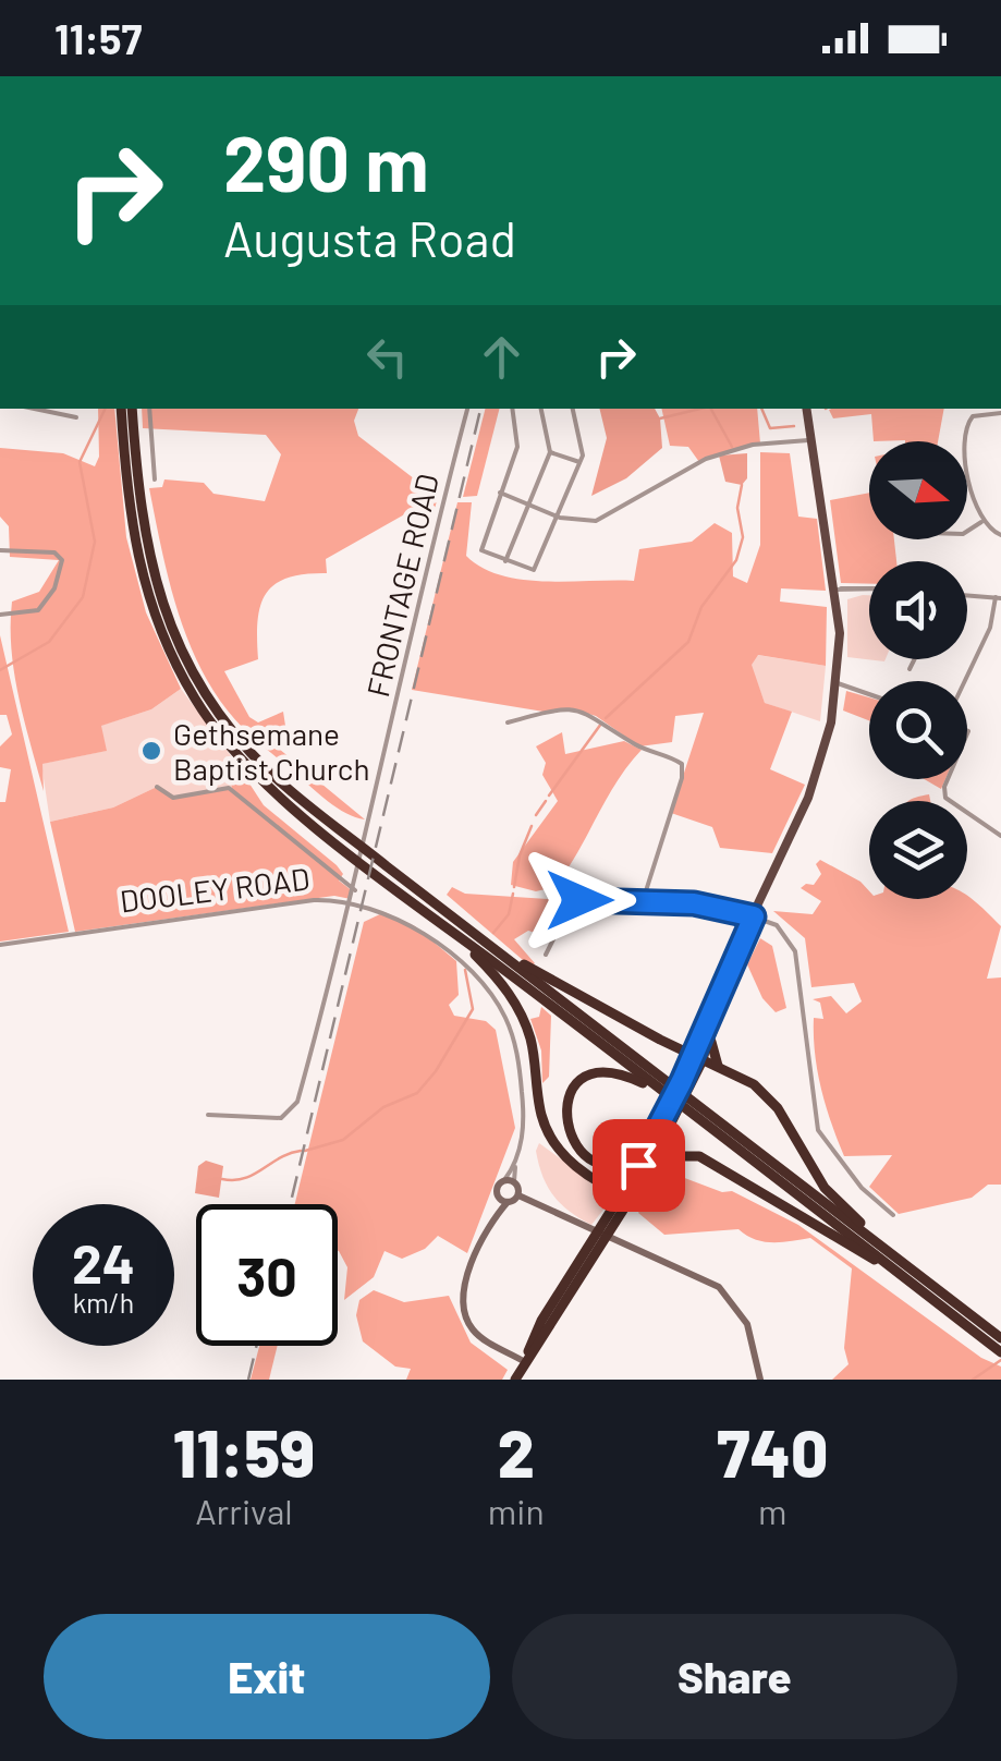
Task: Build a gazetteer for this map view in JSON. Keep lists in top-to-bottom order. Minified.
{"streets":{"street":["FRONTAGE ROAD","DOOLEY ROAD"]},"crossings":[["FRONTAGE ROAD","DOOLEY ROAD"]],"places":["Gethsemane Baptist Church"],"north":"right","page":{"status":"11:57","turn":["290 m","Augusta Road"],"speed":"24 km/h","limit":"30","eta":["11:59","Arrival","2","min","740","m"],"buttons":["Exit","Share"]}}
